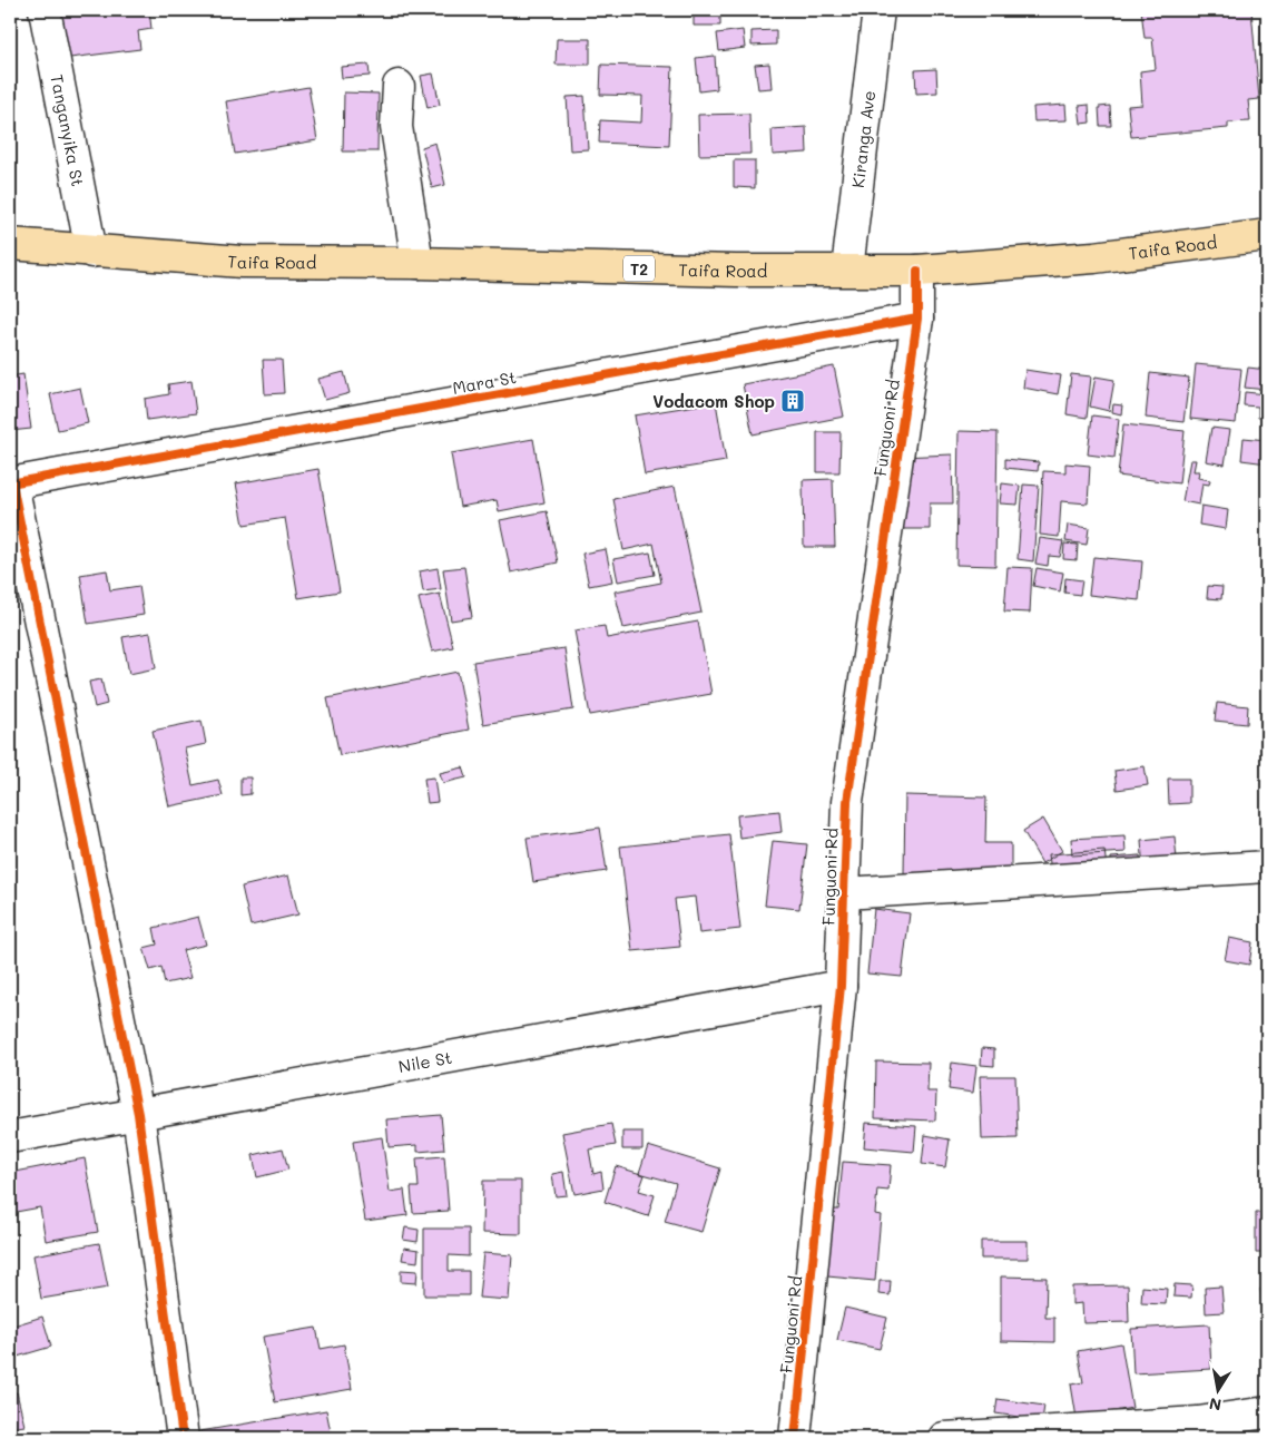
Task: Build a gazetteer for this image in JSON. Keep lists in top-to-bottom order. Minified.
{"streets":{"highway":["Taifa Road","T2"],"street":["Tanganyika St","Kiranga Ave","Mara St","Funguoni Rd","Nile St"]},"crossings":[["Tanganyika St","Taifa Road"],["Kiranga Ave","Taifa Road"],["Mara St","Funguoni Rd"],["Funguoni Rd","Nile St"]],"places":{"building":["Vodacom Shop"]},"north":"bottom"}
